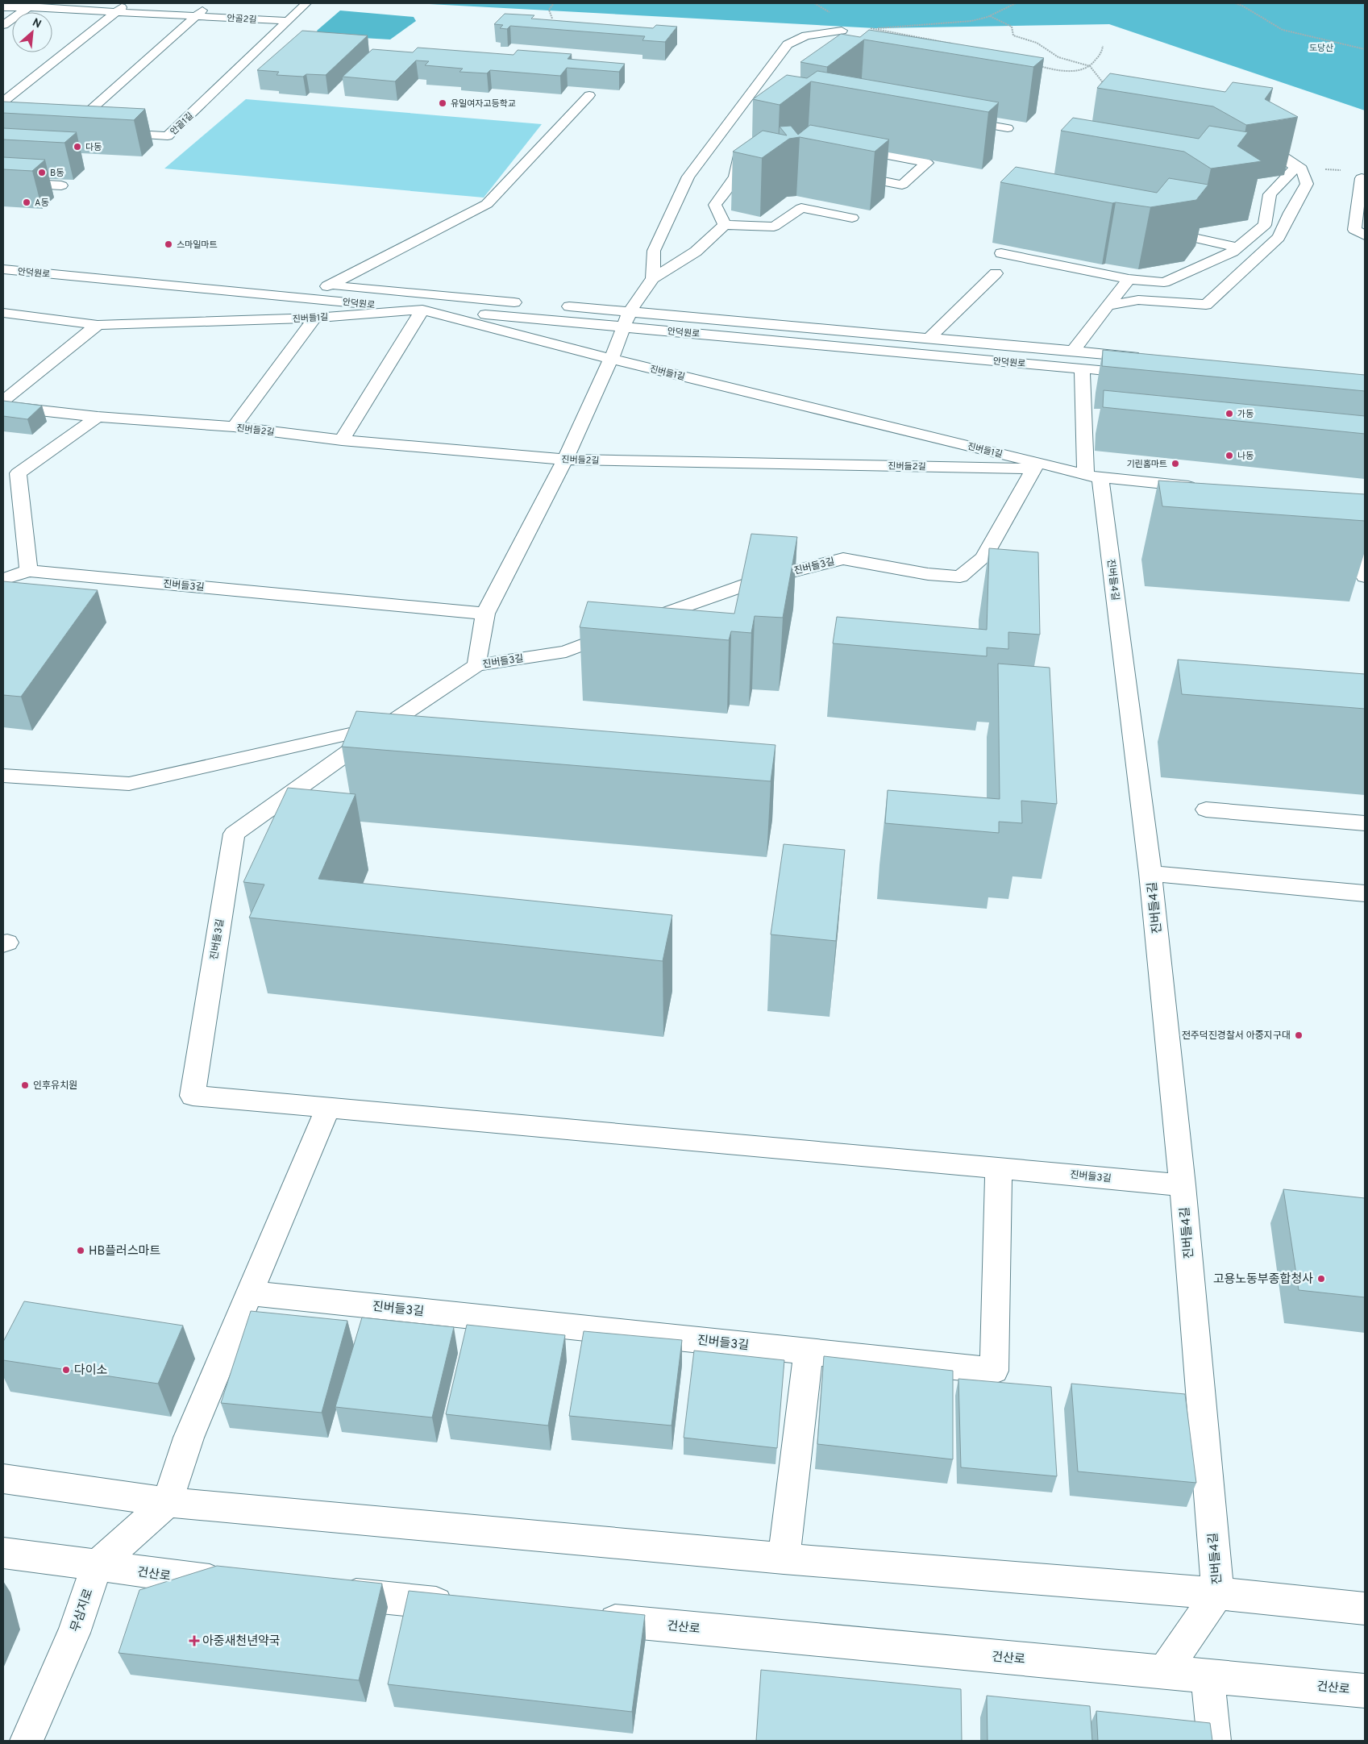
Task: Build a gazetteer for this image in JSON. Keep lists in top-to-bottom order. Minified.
{"streets":{"street":["안골2길","안골1길","안덕원로","진버들1길","진버들2길","진버들3길","진버들4길","건산로","무삼지로"]},"crossings":[["안골2길","안골1길"],["안덕원로","진버들1길"],["안덕원로","진버들4길"],["진버들1길","진버들2길"],["진버들1길","진버들4길"],["진버들2길","진버들3길"],["진버들3길","진버들4길"],["건산로","무삼지로"]],"parks":["도당산"],"places":{"other":["유일여자고등학교","다동","B동","A동","스마일마트","가동","나동","기린홈마트","전주덕진경찰서 아중지구대","인후유치원","HB플러스마트","고용노동부종합청사","다이소"],"health":["아중새천년약국"]},"north":"top right"}
